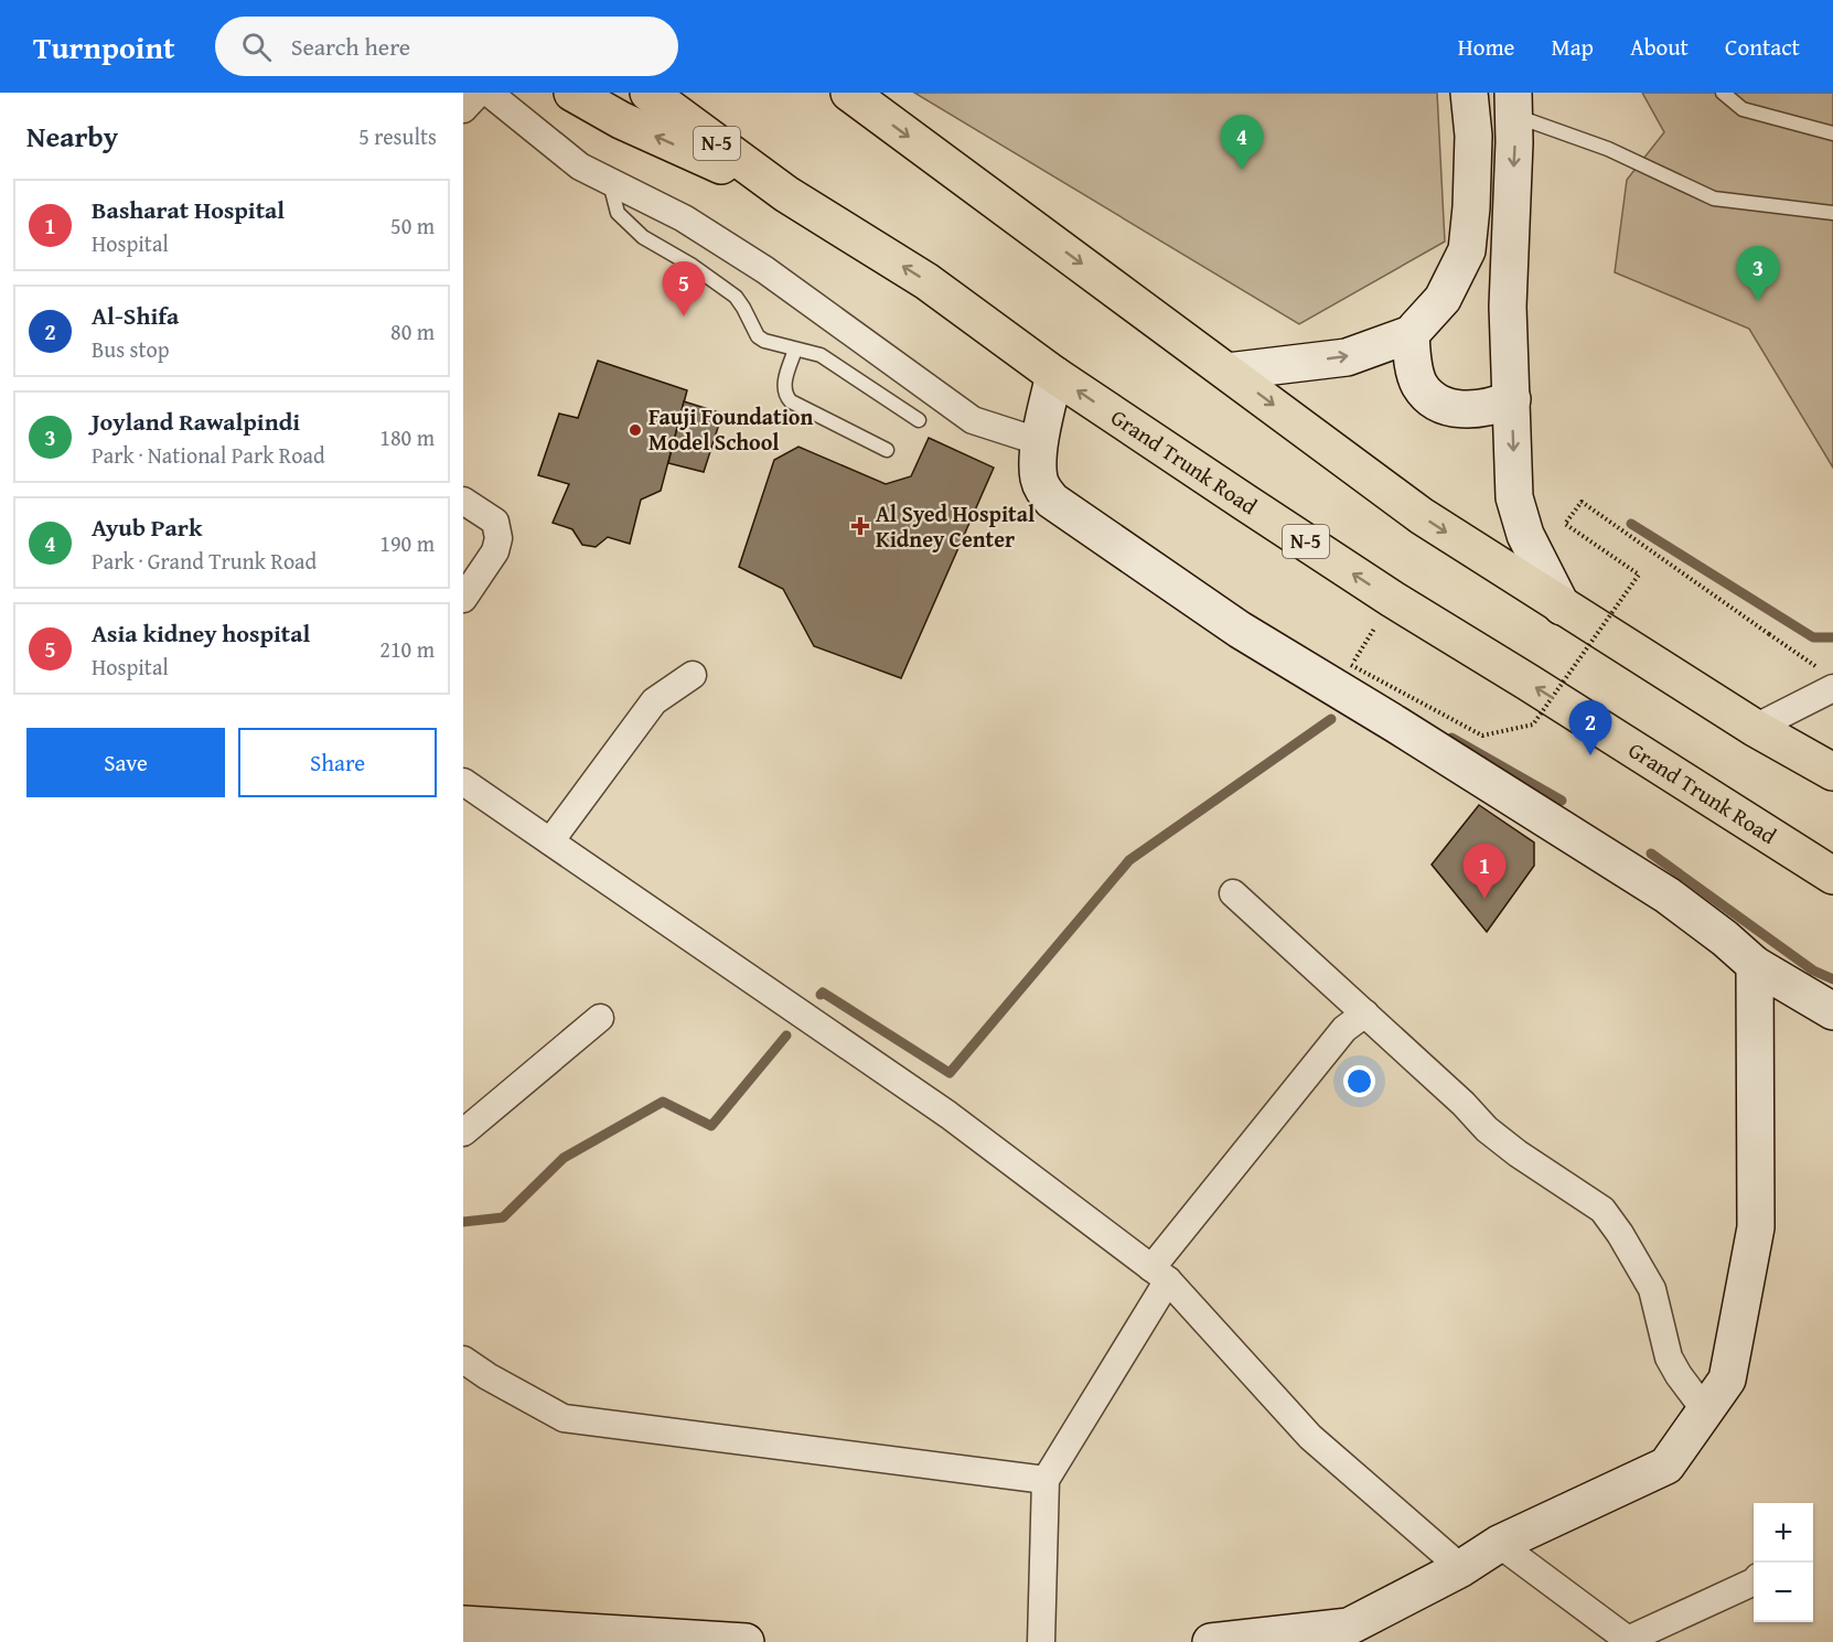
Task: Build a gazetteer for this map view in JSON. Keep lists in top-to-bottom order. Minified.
{"streets":{"highway":["N-5","Grand Trunk Road"]},"places":{"other":["Fauji Foundation Model School"],"health":["Al Syed Hospital Kidney Center"]},"page":{"header":"Turnpoint","search":"Search here","nav":["Home","Map","About","Contact"],"heading":["Nearby","5 results"],"pins":["4","3","5","2","1"],"list":[{"mark":"1","name":"Basharat Hospital","note":"Hospital","value":"50 m"},{"mark":"2","name":"Al-Shifa","note":"Bus stop","value":"80 m"},{"mark":"3","name":"Joyland Rawalpindi","note":"Park · National Park Road","value":"180 m"},{"mark":"4","name":"Ayub Park","note":"Park · Grand Trunk Road","value":"190 m"},{"mark":"5","name":"Asia kidney hospital","note":"Hospital","value":"210 m"}],"buttons":["Save","Share"],"map_buttons":["+","−"]}}
